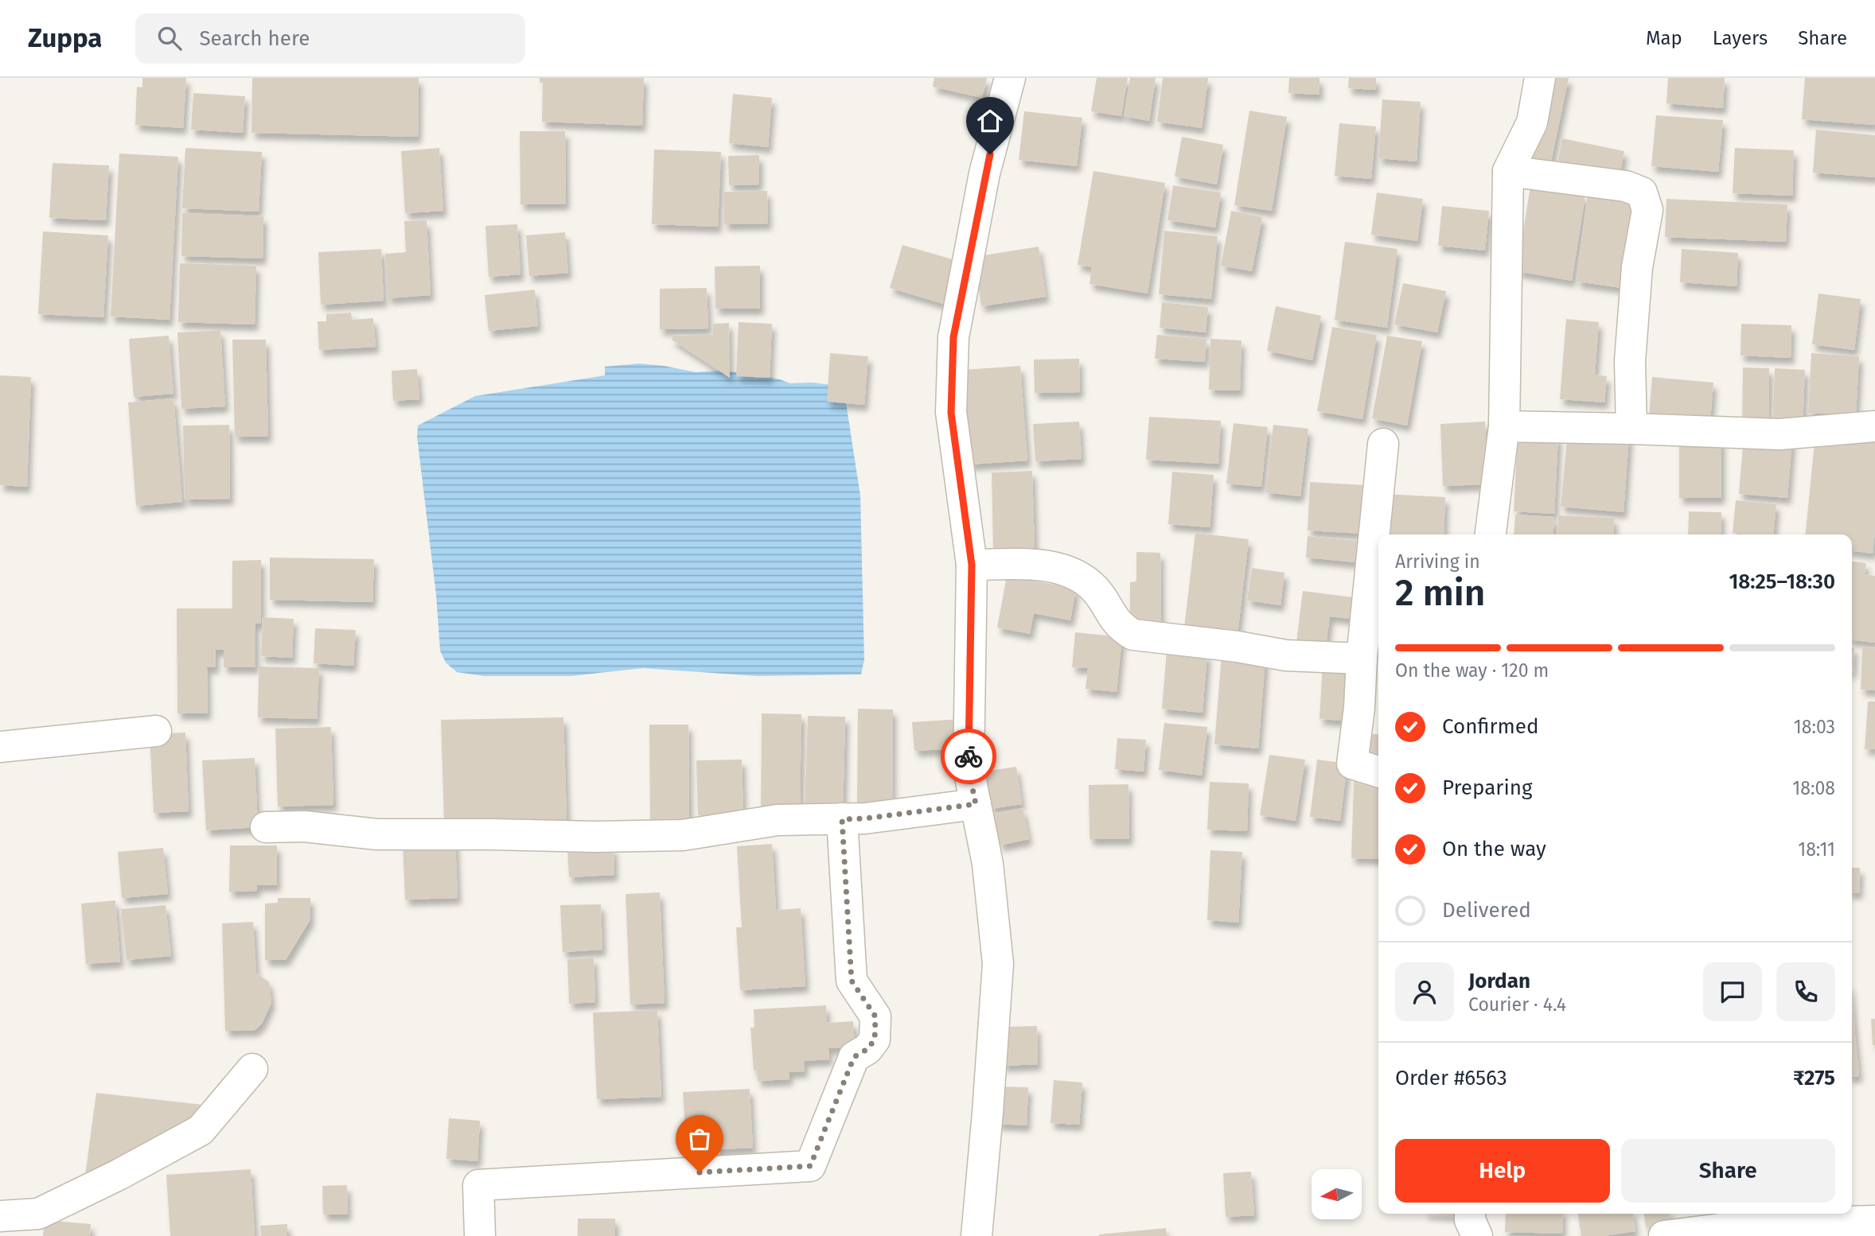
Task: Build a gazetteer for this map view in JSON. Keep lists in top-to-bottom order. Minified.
{"north":"left","page":{"header":"Zuppa","search":"Search here","nav":["Map","Layers","Share"],"heading":["2 min","Arriving in","18:25–18:30"],"panel":["Jordan","Courier · 4.4","Order #6563","₹275"],"bar":"On the way · 120 m","list":[["Confirmed","18:03"],["Preparing","18:08"],["On the way","18:11"],"Delivered"],"buttons":["Help","Share"]}}
